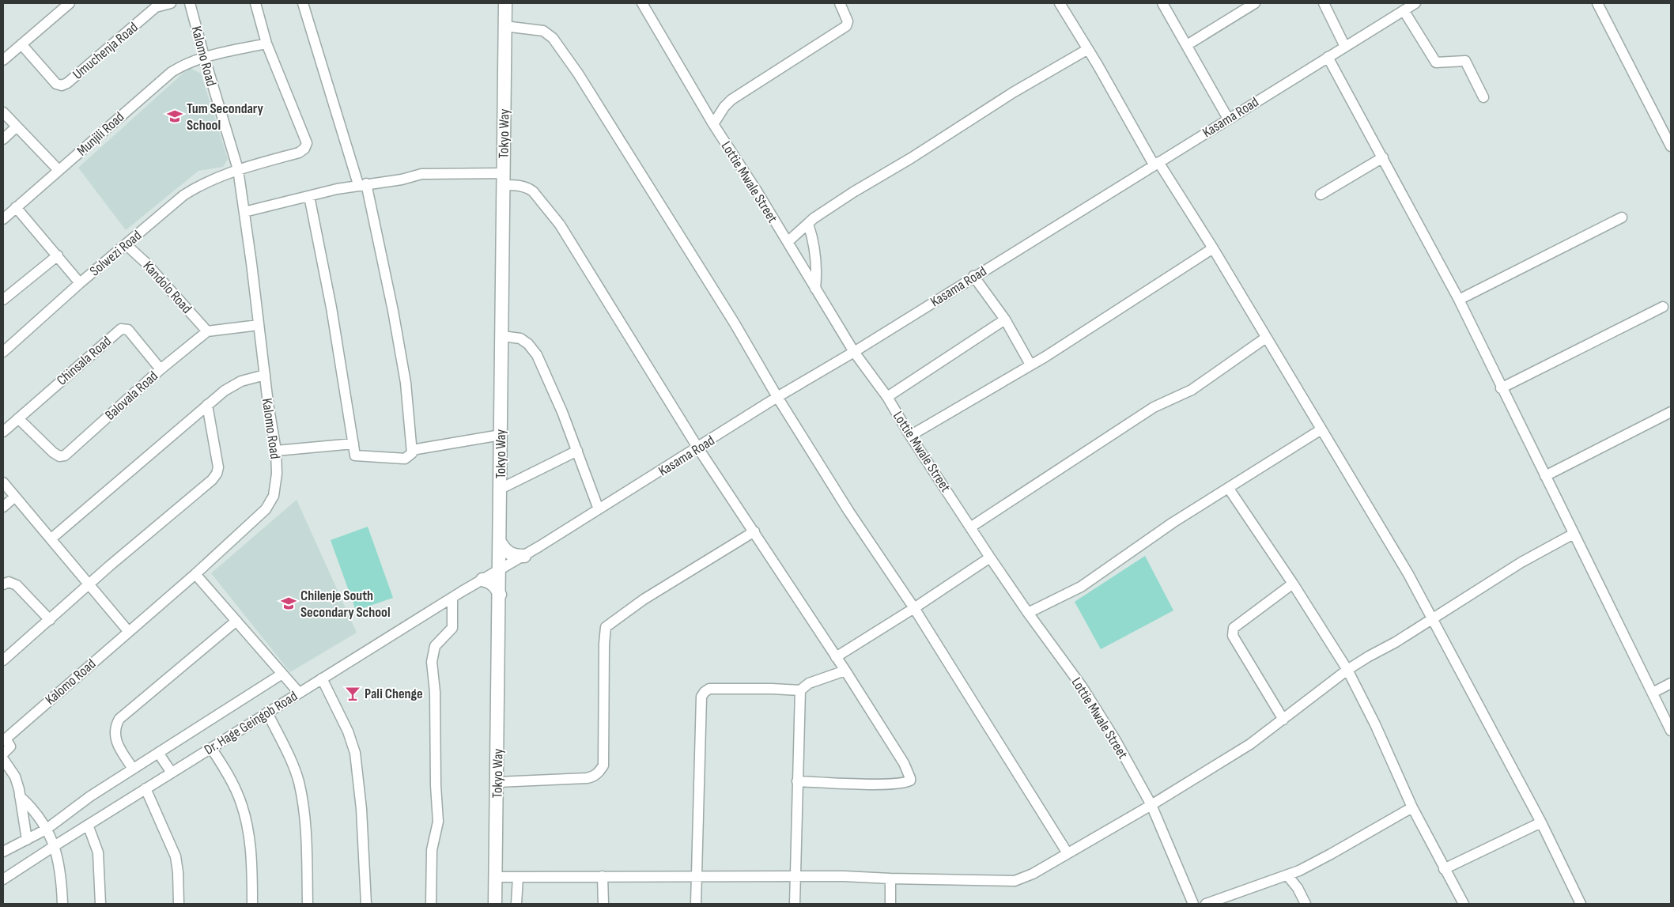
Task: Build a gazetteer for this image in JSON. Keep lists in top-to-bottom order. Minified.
{"streets":{"main road":["Tokyo Way"],"street":["Umuchenja Road","Kalomo Road","Kasama Road","Munjili Road","Lottie Mwale Street","Solwezi Road","Kandolo Road","Chinsala Road","Balovala Road","Dr. Hage Geingob Road"]},"crossings":[["Kalomo Road","Munjili Road"],["Kalomo Road","Solwezi Road"],["Kasama Road","Tokyo Way"],["Kasama Road","Lottie Mwale Street"],["Kasama Road","Dr. Hage Geingob Road"],["Munjili Road","Solwezi Road"],["Tokyo Way","Dr. Hage Geingob Road"],["Solwezi Road","Kandolo Road"],["Kandolo Road","Balovala Road"],["Chinsala Road","Balovala Road"]],"places":{"school or university":["Tum Secondary School","Chilenje South Secondary School"],"bar":["Pali Chenge"]}}
